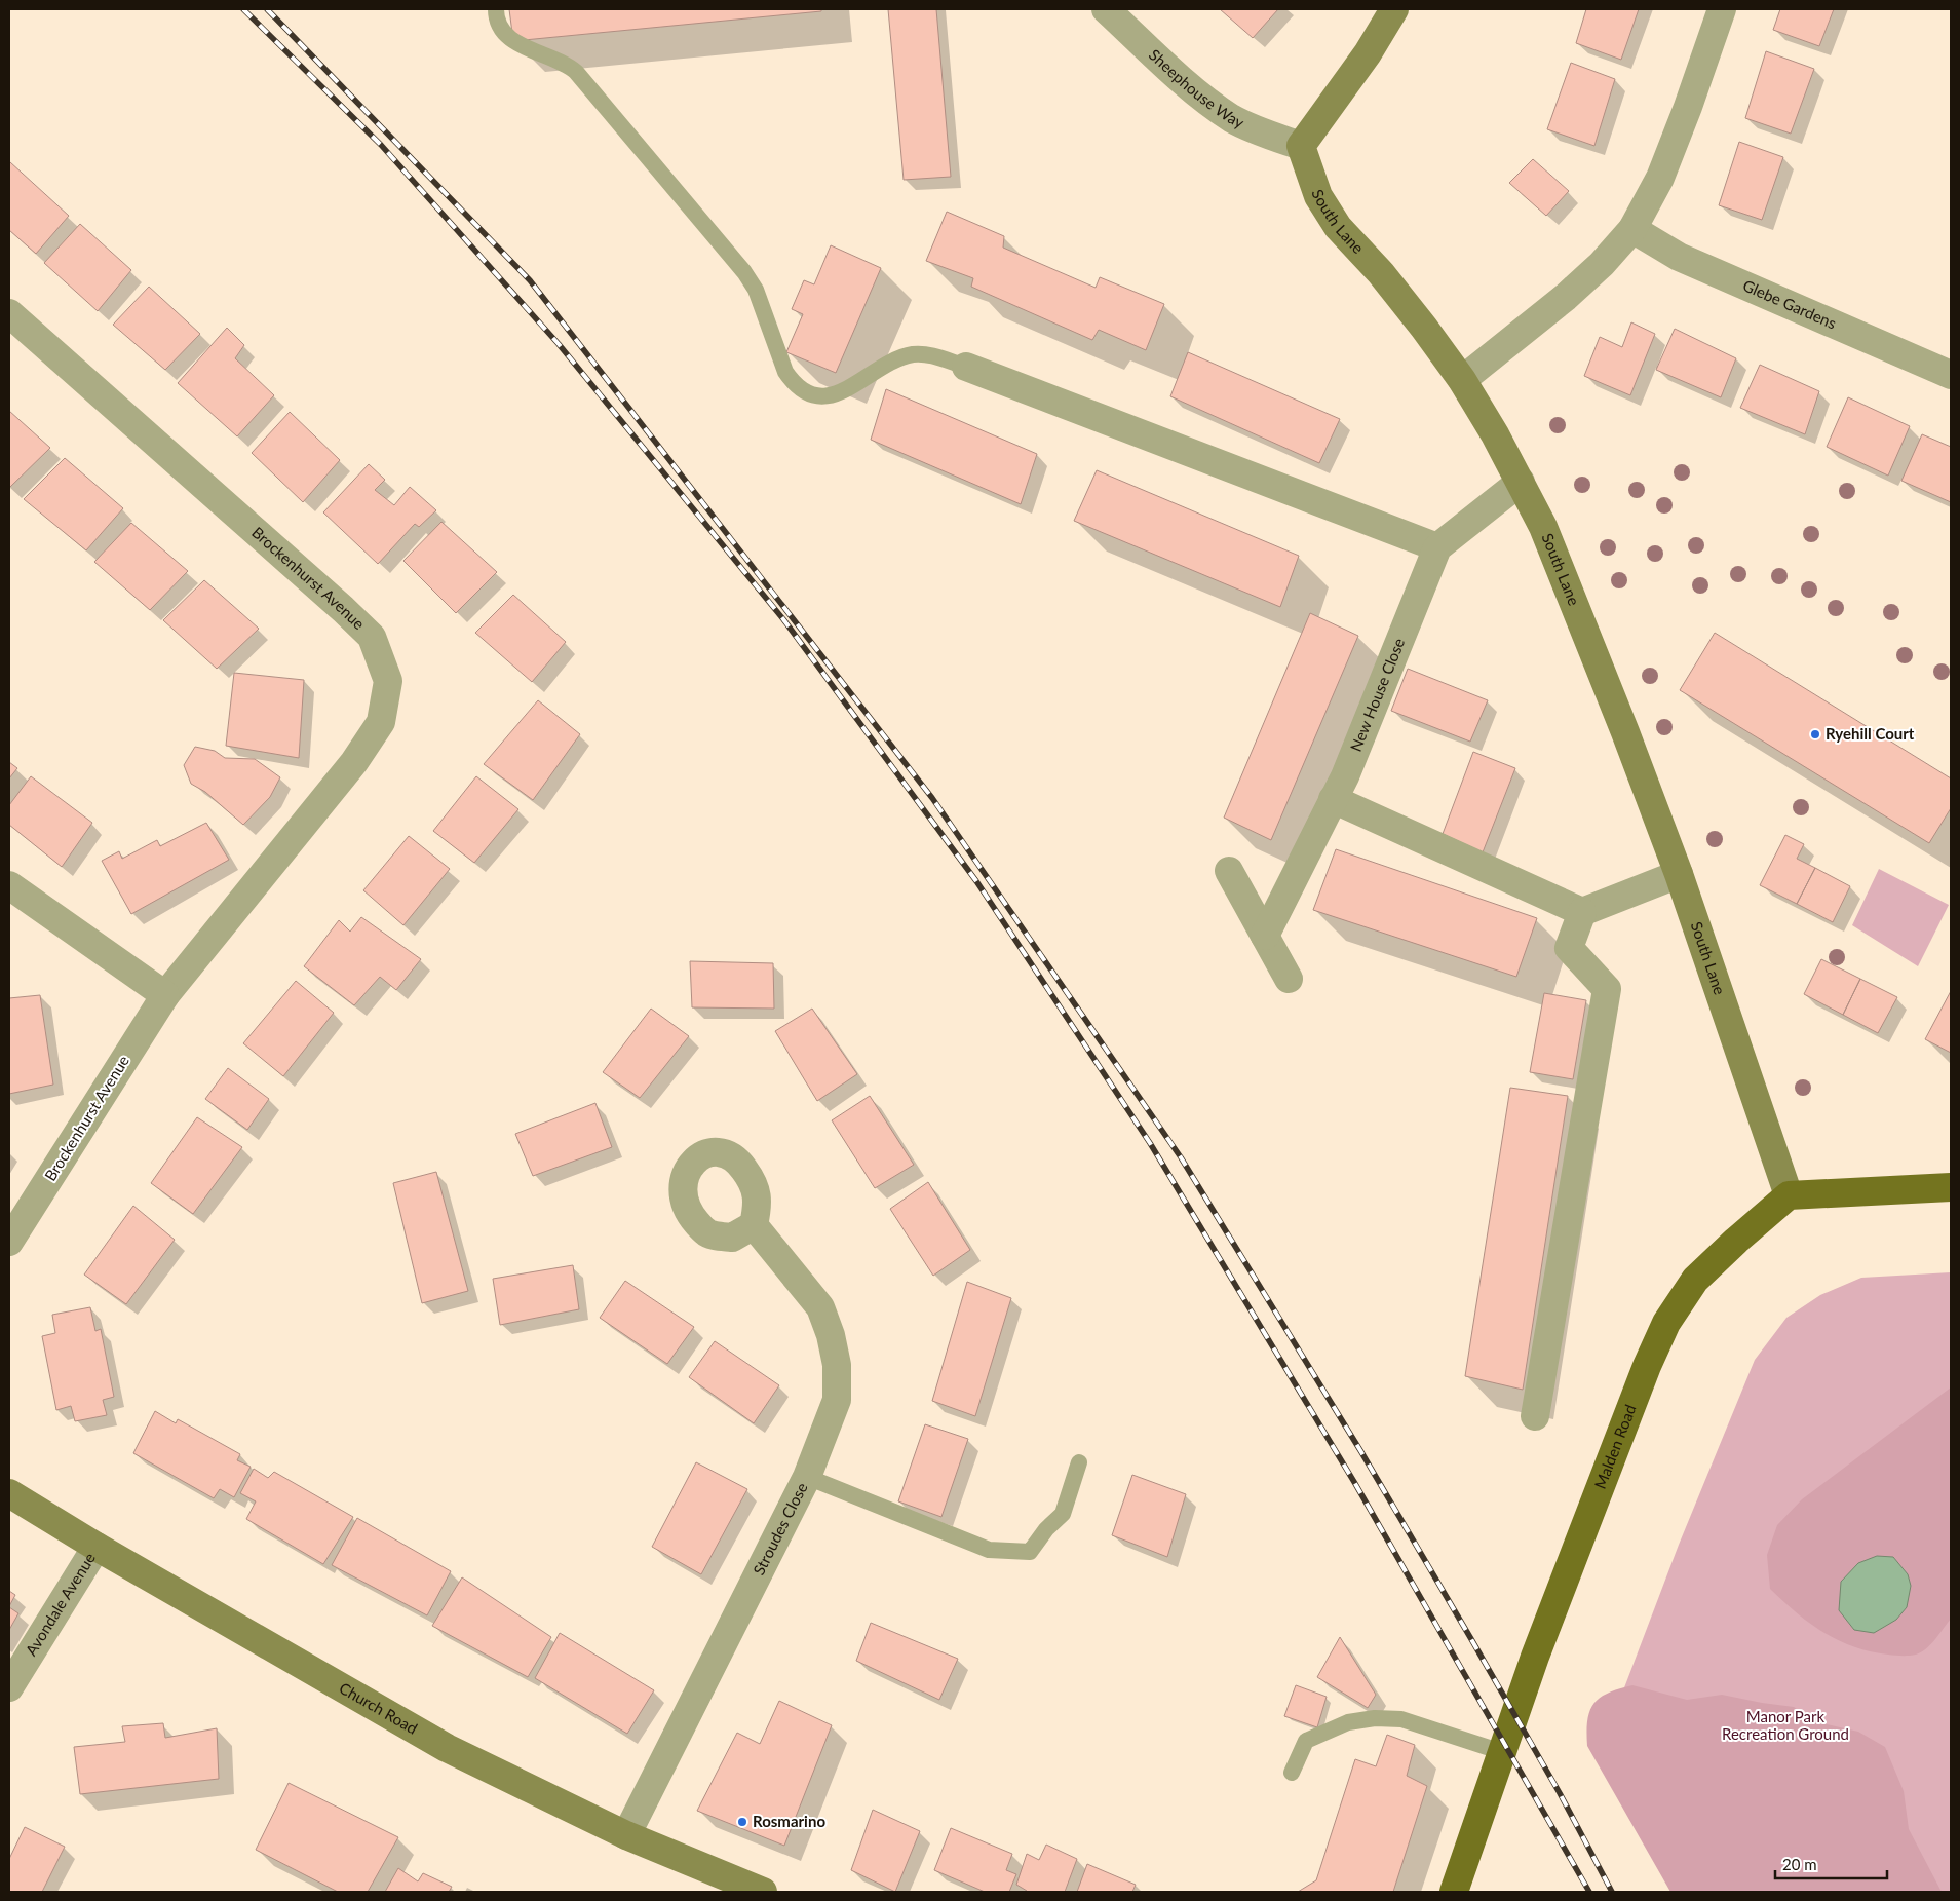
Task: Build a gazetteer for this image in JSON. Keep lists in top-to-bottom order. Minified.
{"streets":{"main road":["Malden Road"],"street":["Sheephouse Way","South Lane","Glebe Gardens","Brockenhurst Avenue","New House Close","Stroudes Close","Avondale Avenue","Church Road"]},"crossings":[["Sheephouse Way","South Lane"],["South Lane","New House Close"],["South Lane","Malden Road"],["Stroudes Close","Church Road"],["Avondale Avenue","Church Road"]],"parks":["Manor Park Recreation Ground"],"places":["Ryehill Court","Rosmarino"],"scale_bar":"20 m"}
